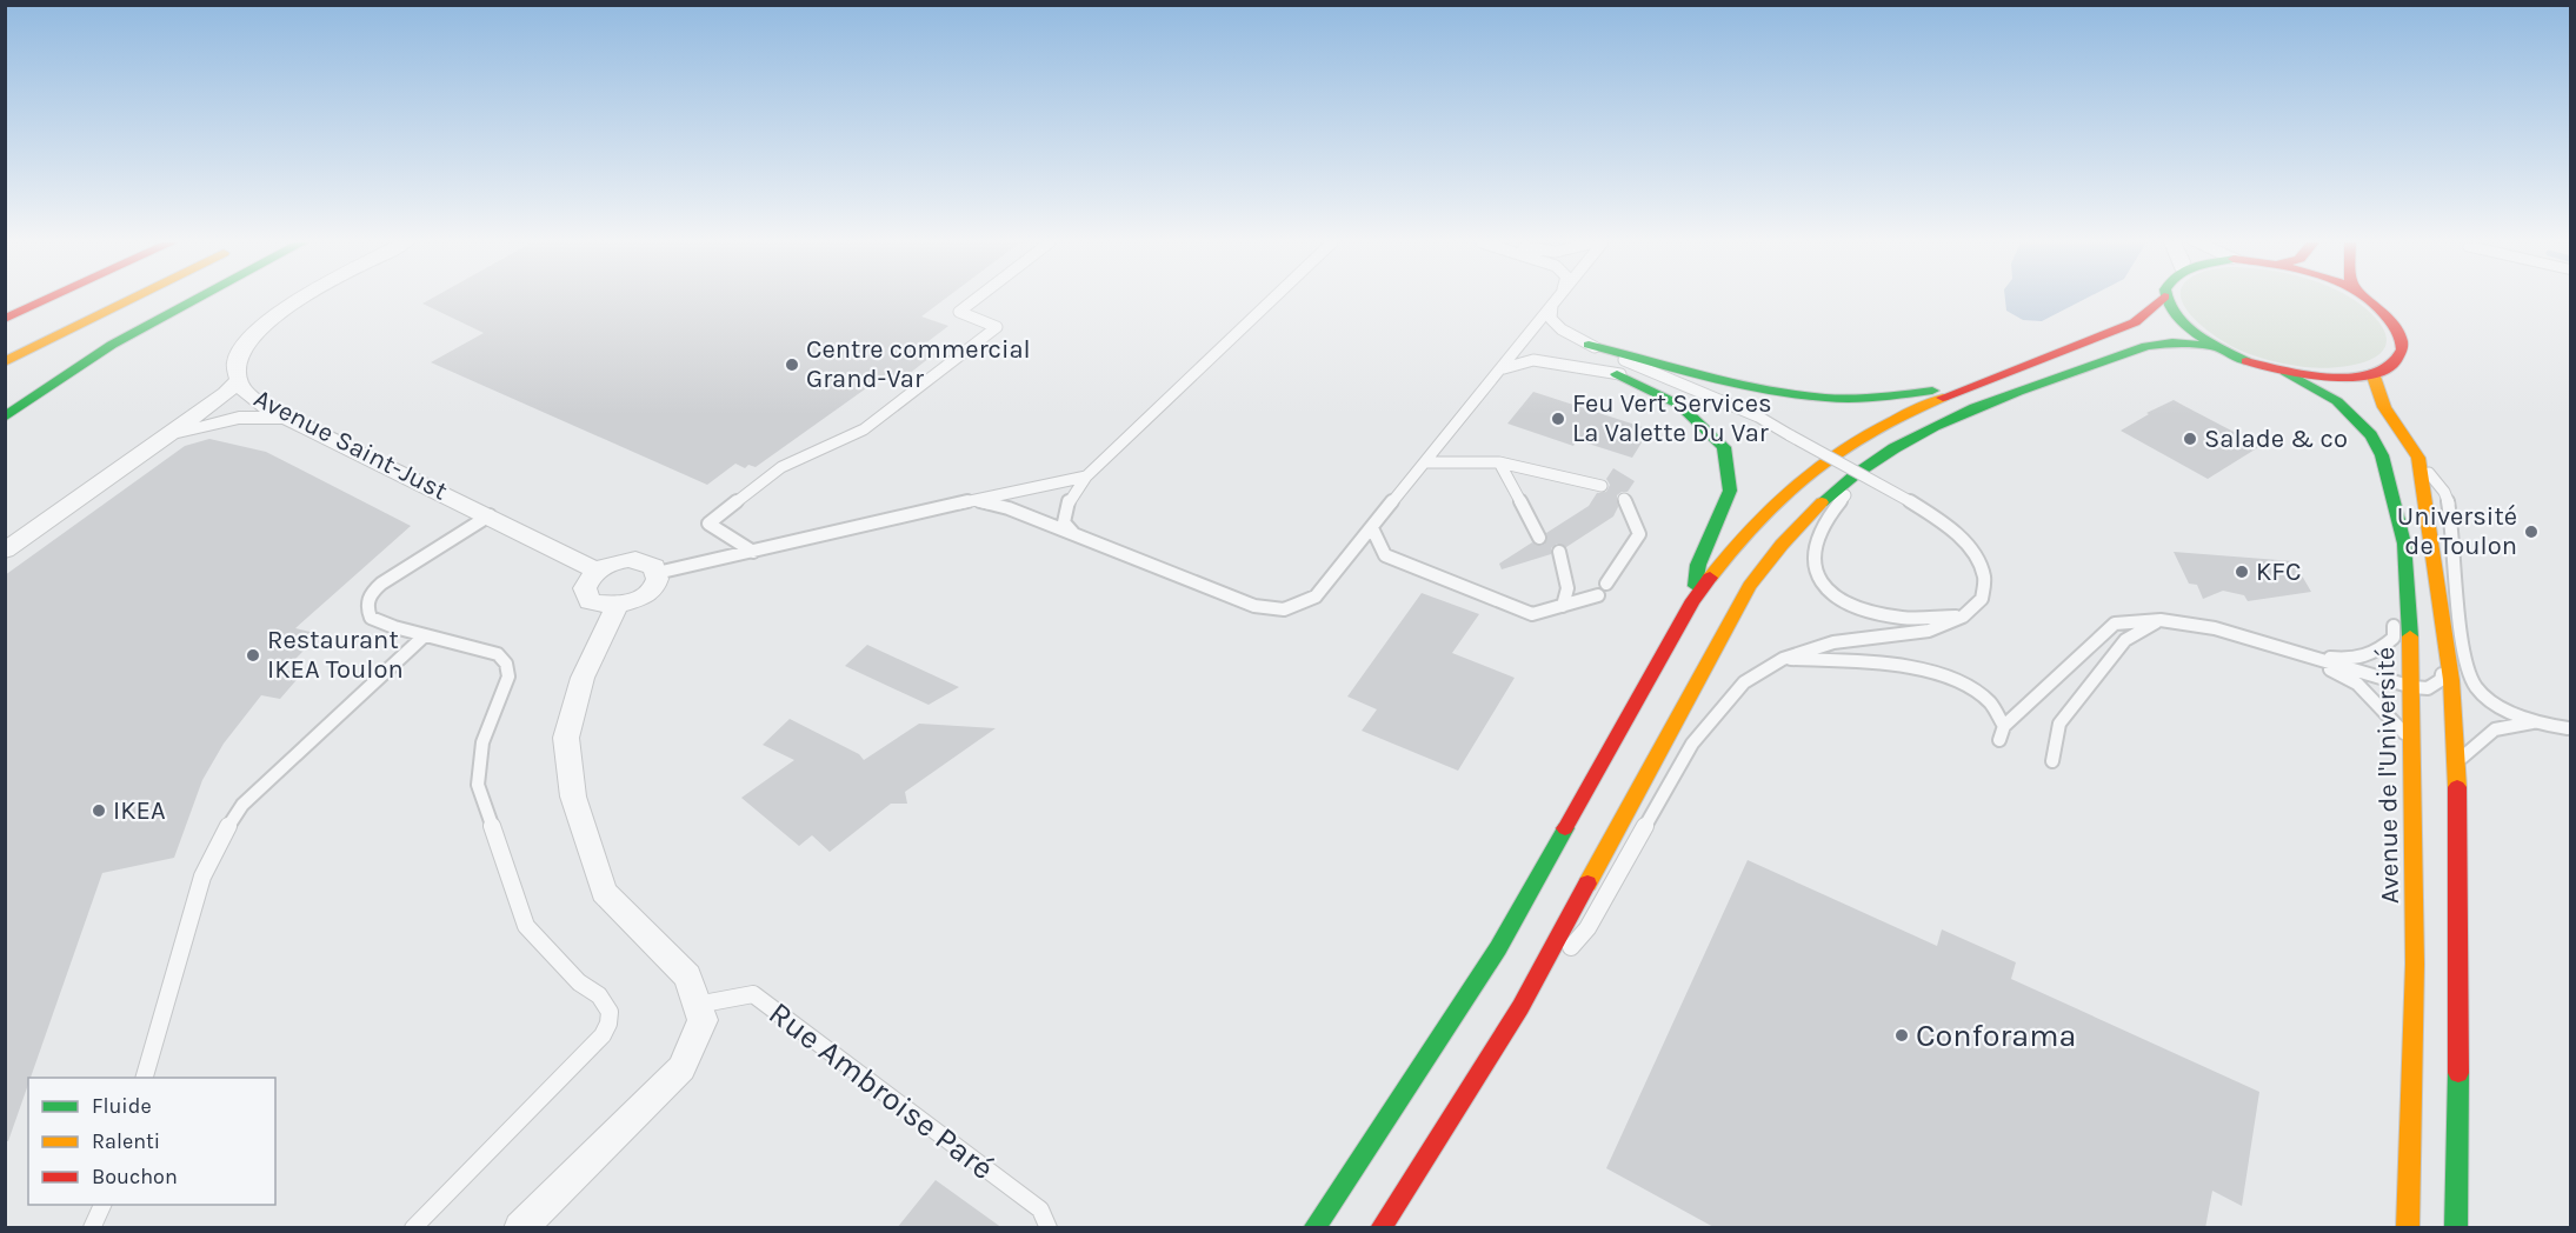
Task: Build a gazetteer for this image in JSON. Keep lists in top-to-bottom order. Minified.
{"streets":{"main road":["Avenue de l'Université"],"street":["Avenue Saint-Just"],"lane":["Rue Ambroise Paré"]},"places":["Centre commercial Grand-Var","Feu Vert Services La Valette Du Var","Salade & co","Université de Toulon","KFC","Restaurant IKEA Toulon","IKEA","Conforama"],"legend":["Fluide","Ralenti","Bouchon"]}
